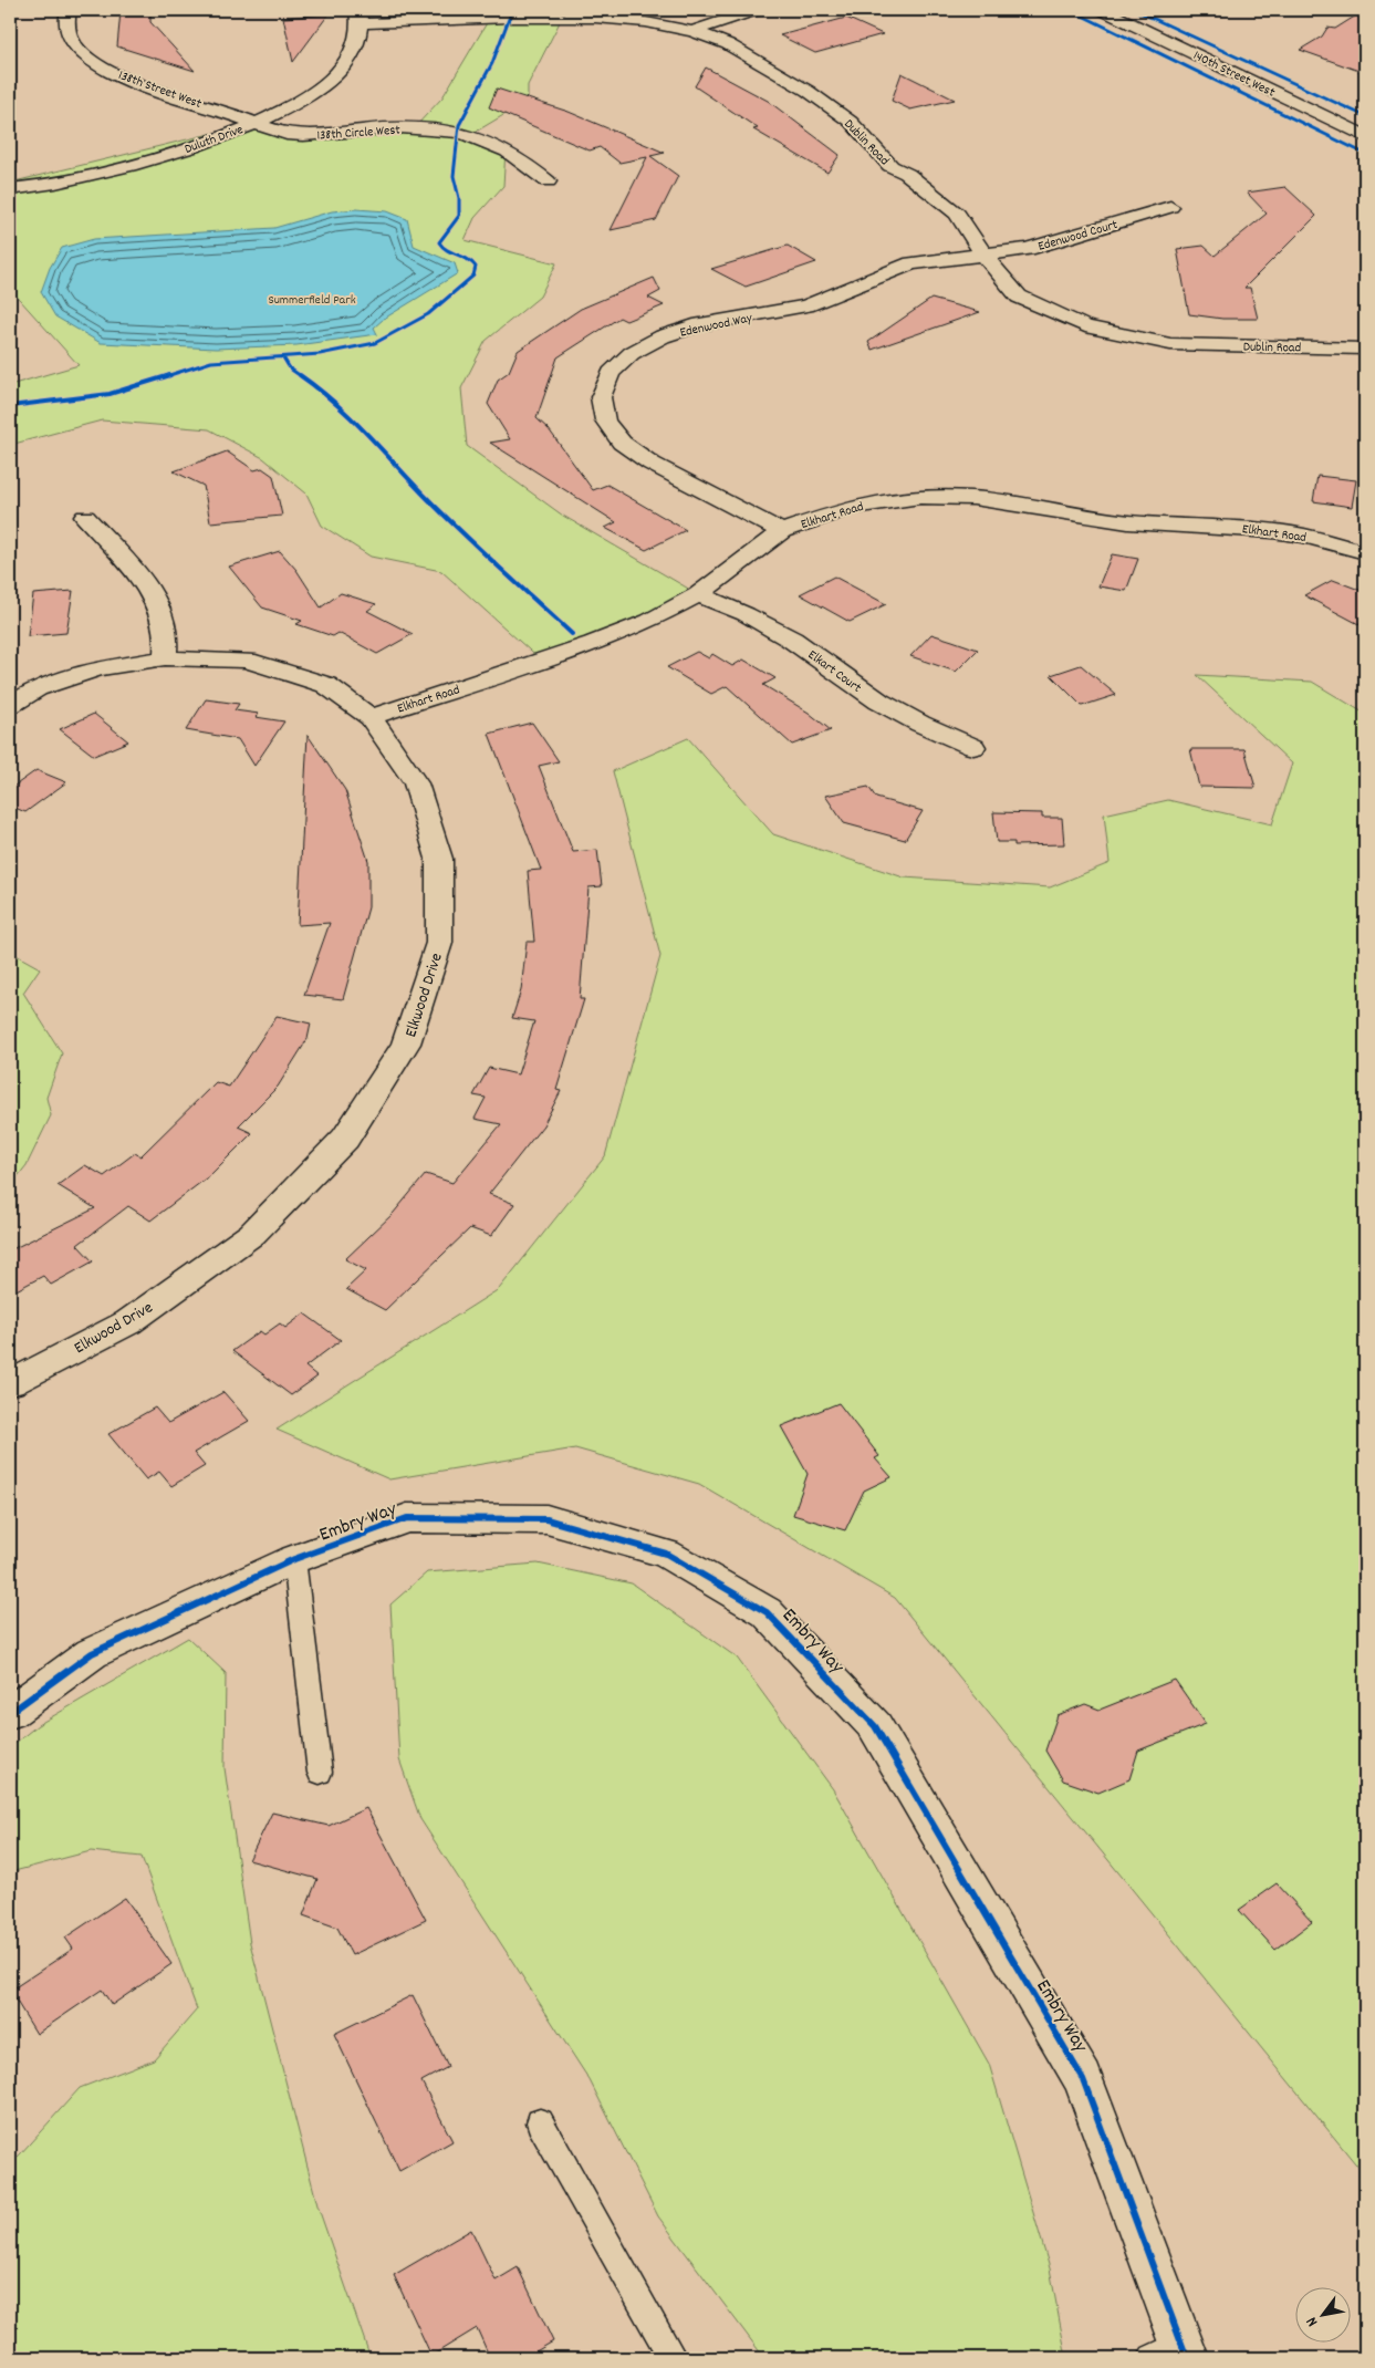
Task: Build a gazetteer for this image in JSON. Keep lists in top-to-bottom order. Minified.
{"streets":{"street":["140th Street West","138th Street West","138th Circle West","Duluth Drive","Dublin Road","Edenwood Court","Edenwood Way","Elkhart Road","Elkart Court","Elkwood Drive","Embry Way"]},"crossings":[["138th Street West","138th Circle West"],["138th Street West","Duluth Drive"],["138th Circle West","Duluth Drive"],["Duluth Drive","Dublin Road"],["Dublin Road","Edenwood Court"],["Dublin Road","Edenwood Way"],["Edenwood Court","Edenwood Way"],["Edenwood Way","Elkhart Road"],["Elkhart Road","Elkart Court"],["Elkhart Road","Elkwood Drive"]],"parks":["Summerfield Park"],"north":"bottom left"}
